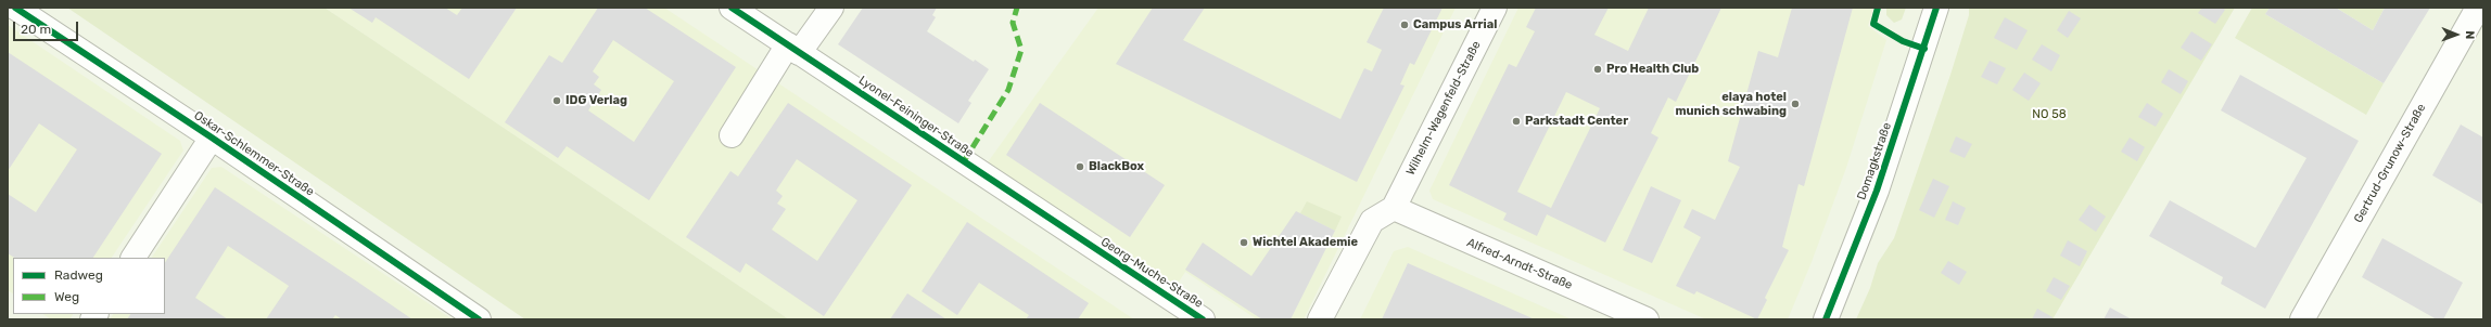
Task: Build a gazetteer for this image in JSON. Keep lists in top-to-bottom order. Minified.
{"streets":{"street":["Wilhelm-Wagenfeld-Straße","Lyonel-Feininger-Straße","Oskar-Schlemmer-Straße","Domagkstraße","Gertrud-Grunow-Straße","Alfred-Arndt-Straße","Georg-Muche-Straße"]},"crossings":[["Wilhelm-Wagenfeld-Straße","Alfred-Arndt-Straße"],["Lyonel-Feininger-Straße","Georg-Muche-Straße"]],"parks":["NO 58"],"places":["Campus Arrial","Pro Health Club","IDG Verlag","elaya hotel munich schwabing","Parkstadt Center","BlackBox","Wichtel Akademie"],"legend":["Radweg","Weg"],"scale_bar":"20 m","north":"right"}
